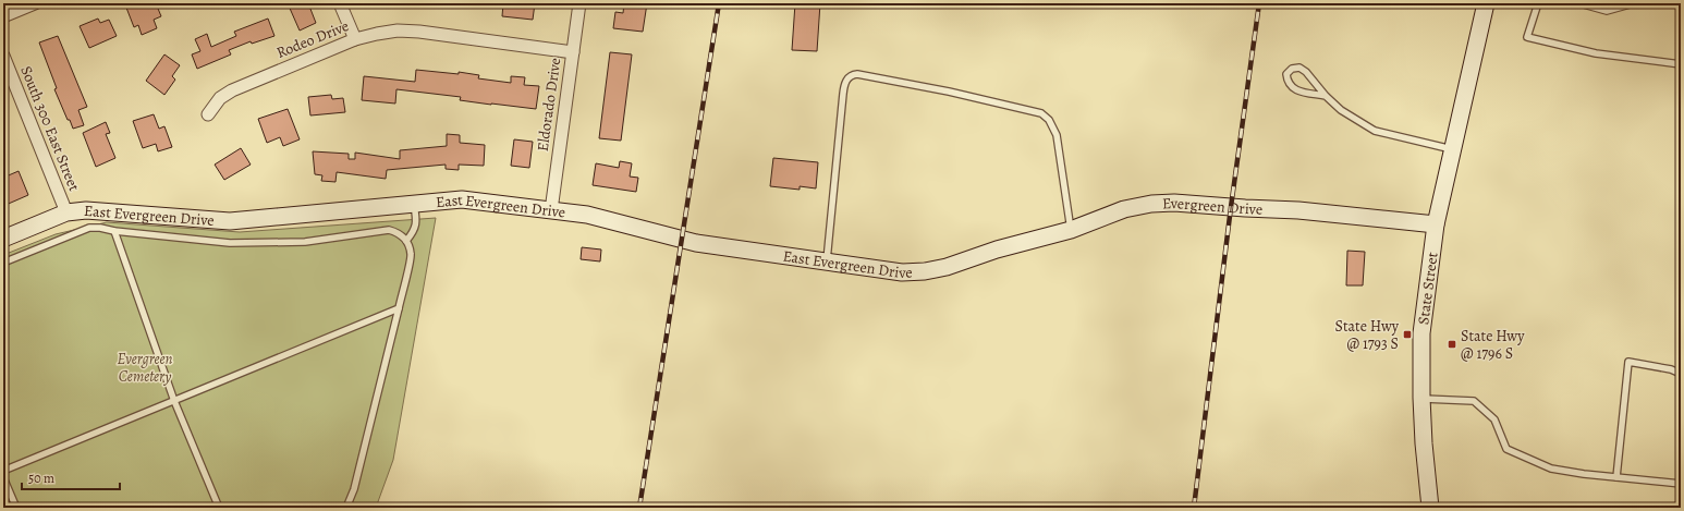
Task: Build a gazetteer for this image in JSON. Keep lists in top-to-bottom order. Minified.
{"streets":{"street":["Rodeo Drive","Eldorado Drive","South 300 East Street","Evergreen Drive","East Evergreen Drive","State Street"]},"crossings":[["Rodeo Drive","Eldorado Drive"],["Eldorado Drive","East Evergreen Drive"],["South 300 East Street","East Evergreen Drive"],["Evergreen Drive","East Evergreen Drive"],["Evergreen Drive","State Street"]],"parks":["Evergreen Cemetery"],"places":{"transit":["State Hwy @ 1793 S","State Hwy @ 1796 S"]},"scale_bar":"50 m"}
